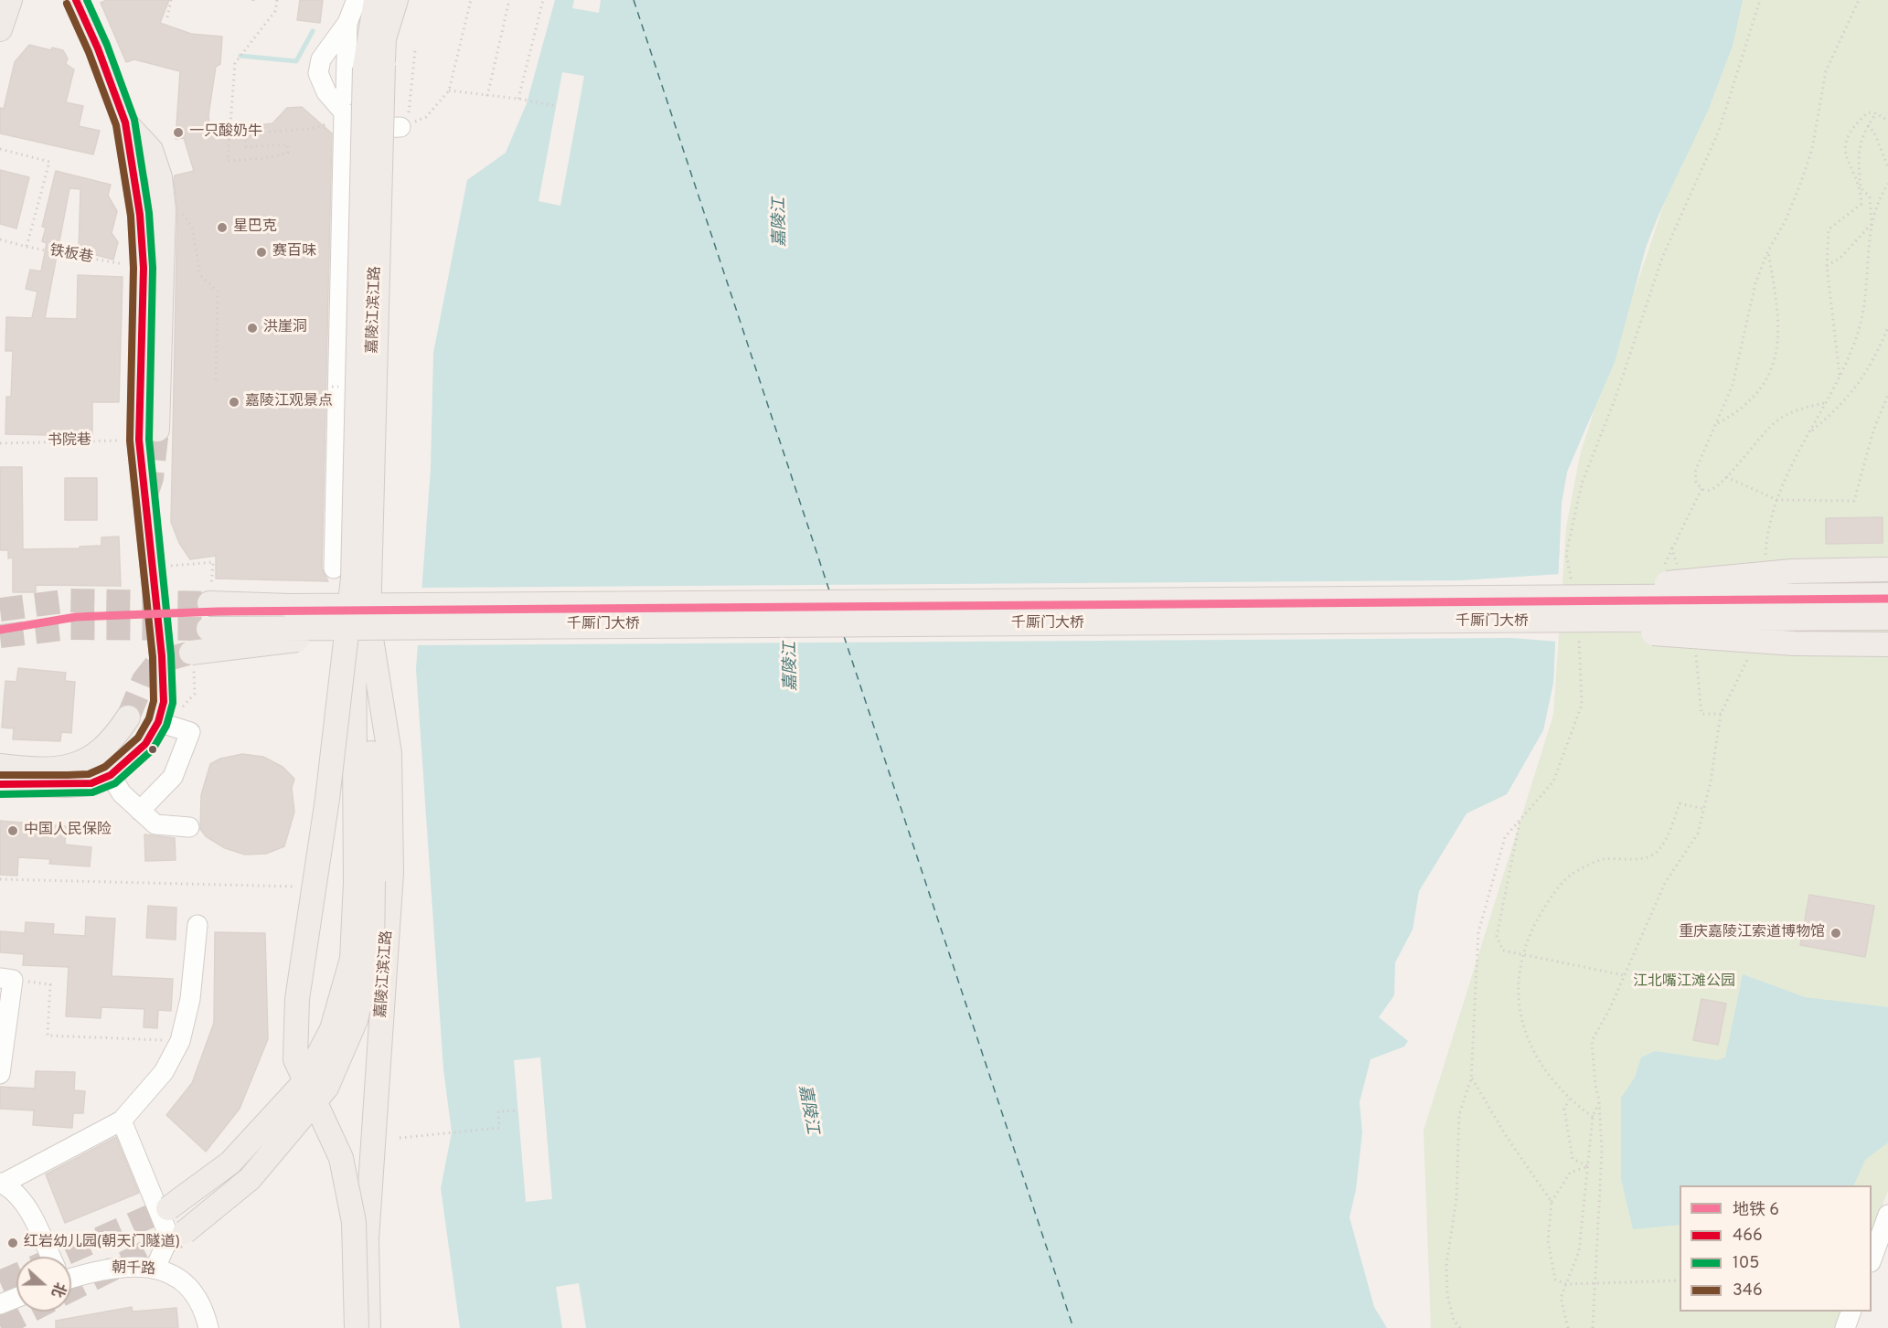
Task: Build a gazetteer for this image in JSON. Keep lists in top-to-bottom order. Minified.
{"streets":{"main road":["嘉陵江滨江路","千厮门大桥"],"street":["朝千路"],"path":["铁板巷","书院巷"]},"crossings":[["嘉陵江滨江路","千厮门大桥"]],"water":["嘉陵江"],"parks":["江北嘴江滩公园"],"places":["一只酸奶牛","星巴克","赛百味","洪崖洞","嘉陵江观景点","中国人民保险","重庆嘉陵江索道博物馆","红岩幼儿园(朝天门隧道)"],"lines":["transit line 466","transit line 105","transit line 346","metro line 6"],"legend":["地铁 6","466","105","346"],"north":"right"}
